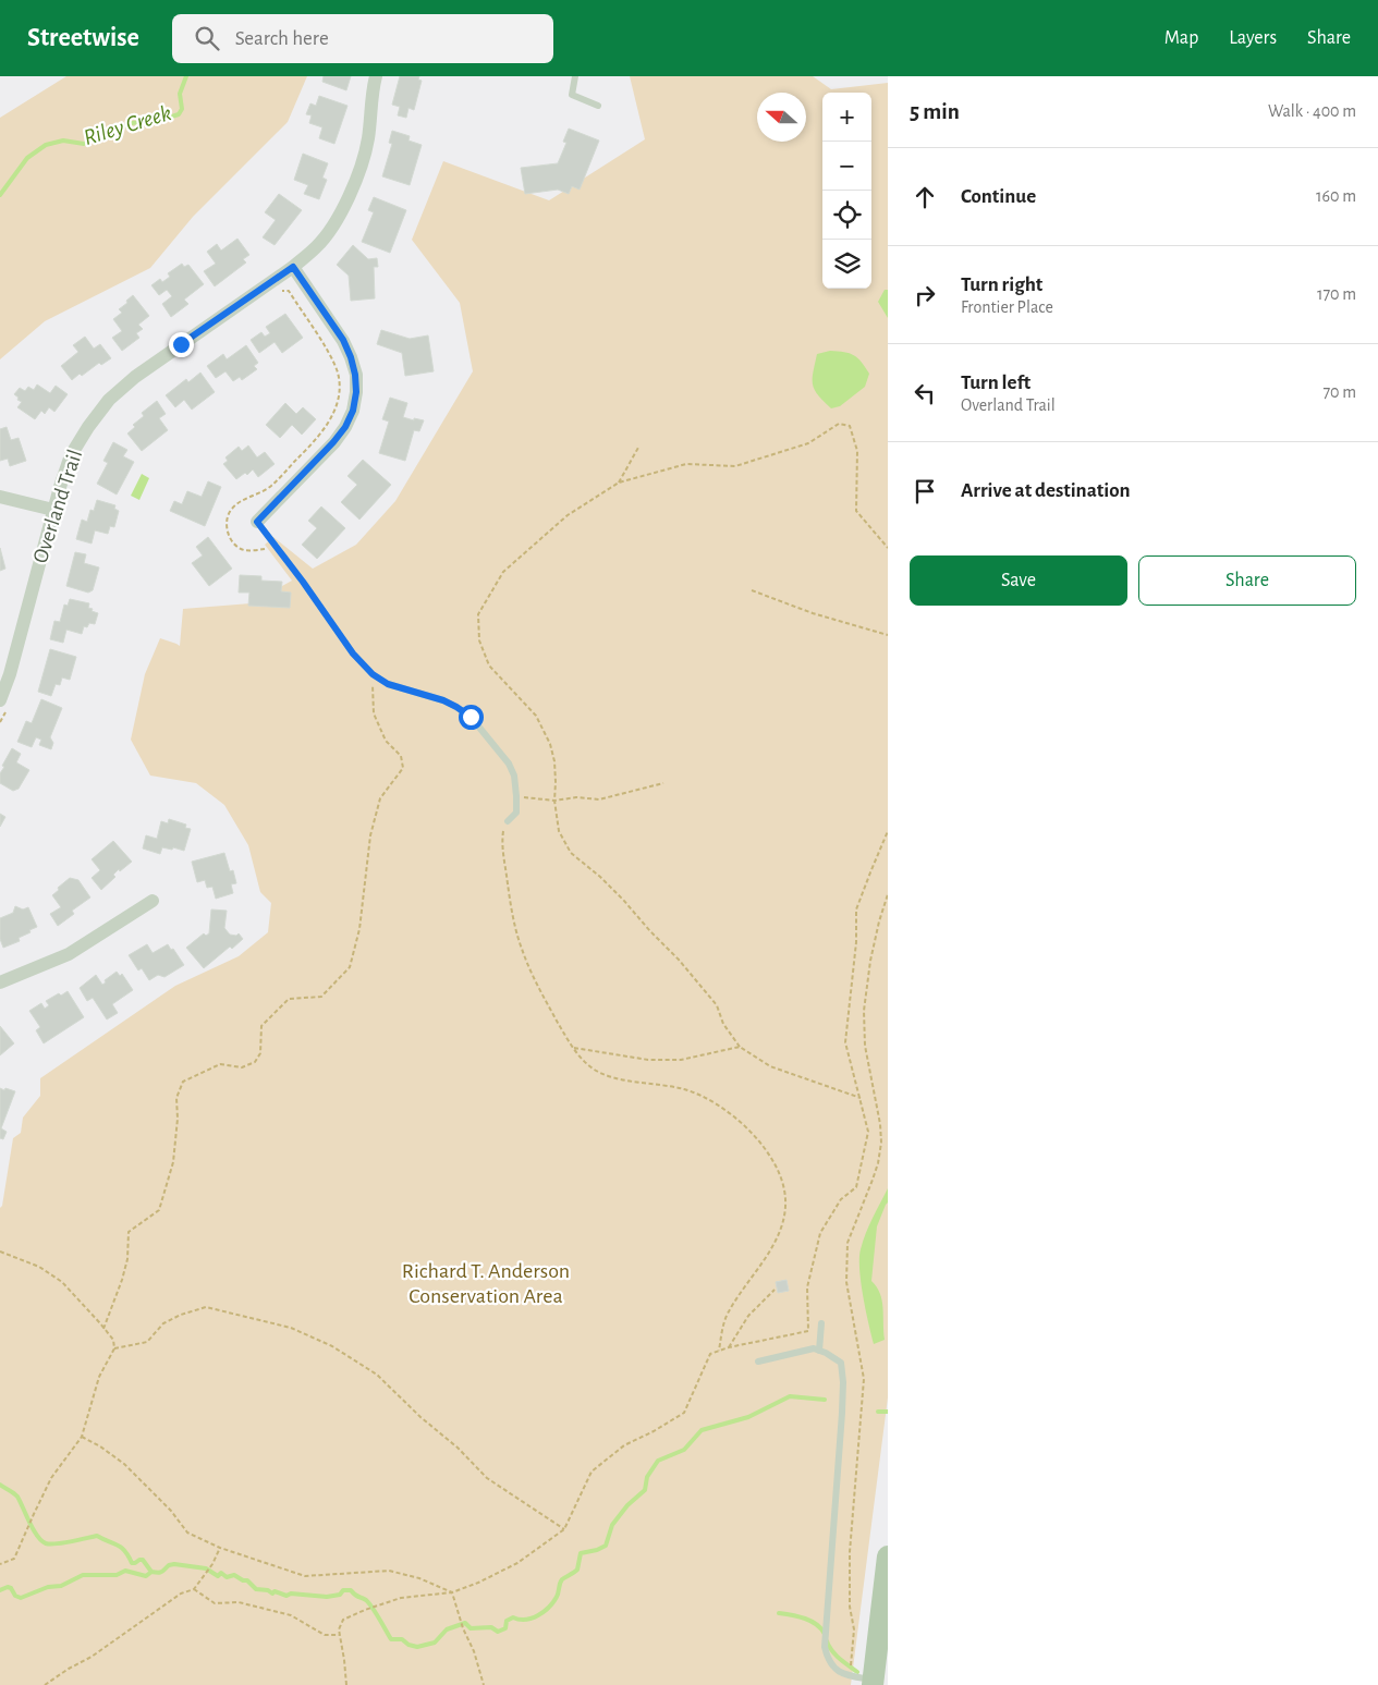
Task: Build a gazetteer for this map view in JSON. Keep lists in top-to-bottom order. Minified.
{"streets":{"street":["Overland Trail"]},"water":["Riley Creek"],"parks":["Richard T. Anderson Conservation Area"],"north":"left","page":{"header":"Streetwise","search":"Search here","nav":["Map","Layers","Share"],"heading":["5 min","Walk · 400 m"],"map_buttons":["+","−"],"list":[["Continue","160 m"],["Turn right","Frontier Place","170 m"],["Turn left","Overland Trail","70 m"],"Arrive at destination"],"buttons":["Save","Share"]}}
